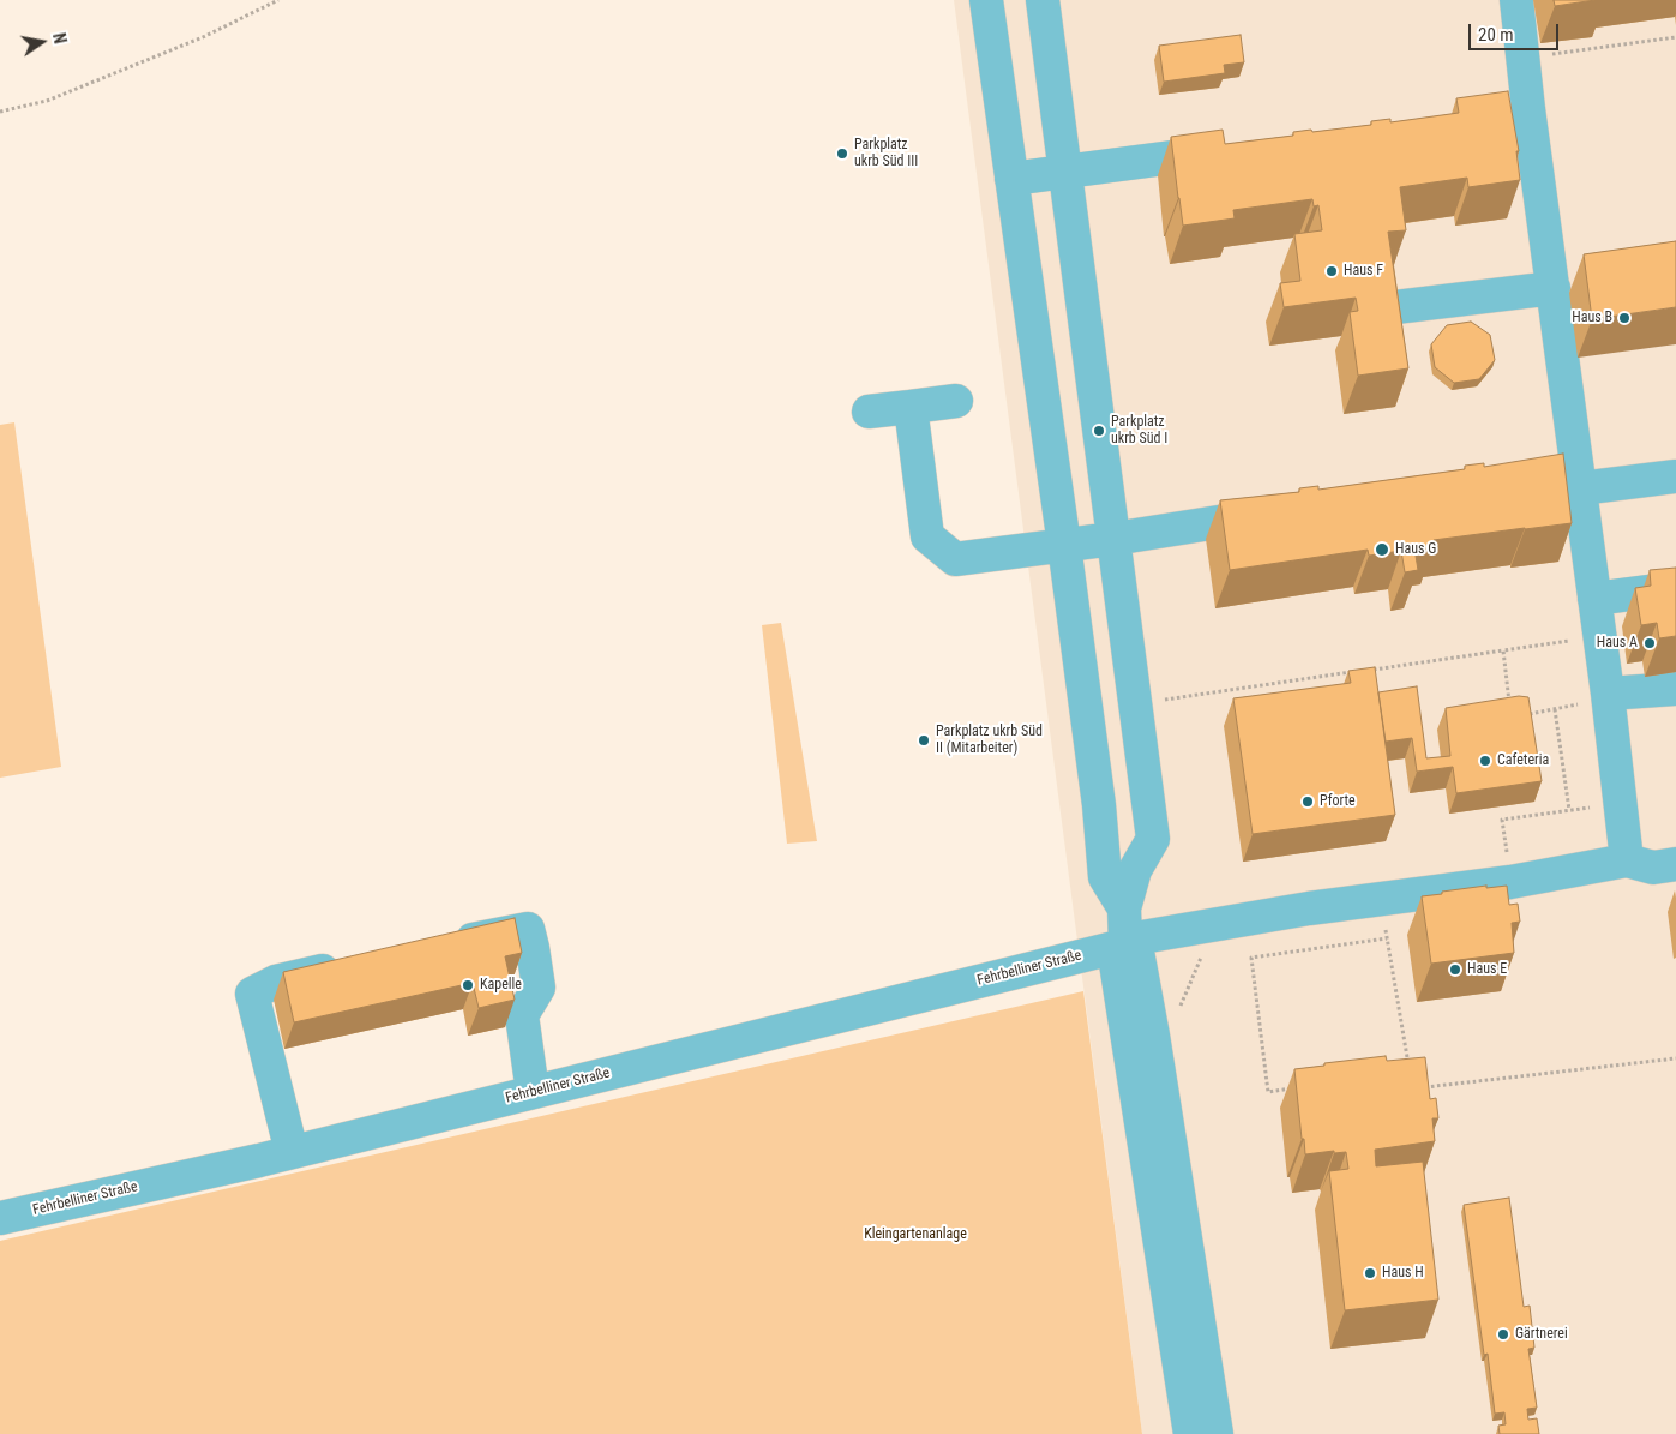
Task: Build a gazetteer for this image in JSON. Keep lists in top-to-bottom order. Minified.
{"streets":{"lane":["Fehrbelliner Straße"]},"parks":["Kleingartenanlage"],"places":["Parkplatz ukrb Süd III","Haus F","Haus B","Parkplatz ukrb Süd I","Haus G","Haus A","Parkplatz ukrb Süd II (Mitarbeiter)","Cafeteria","Pforte","Haus E","Kapelle","Haus H","Gärtnerei"],"scale_bar":"20 m","north":"right"}
